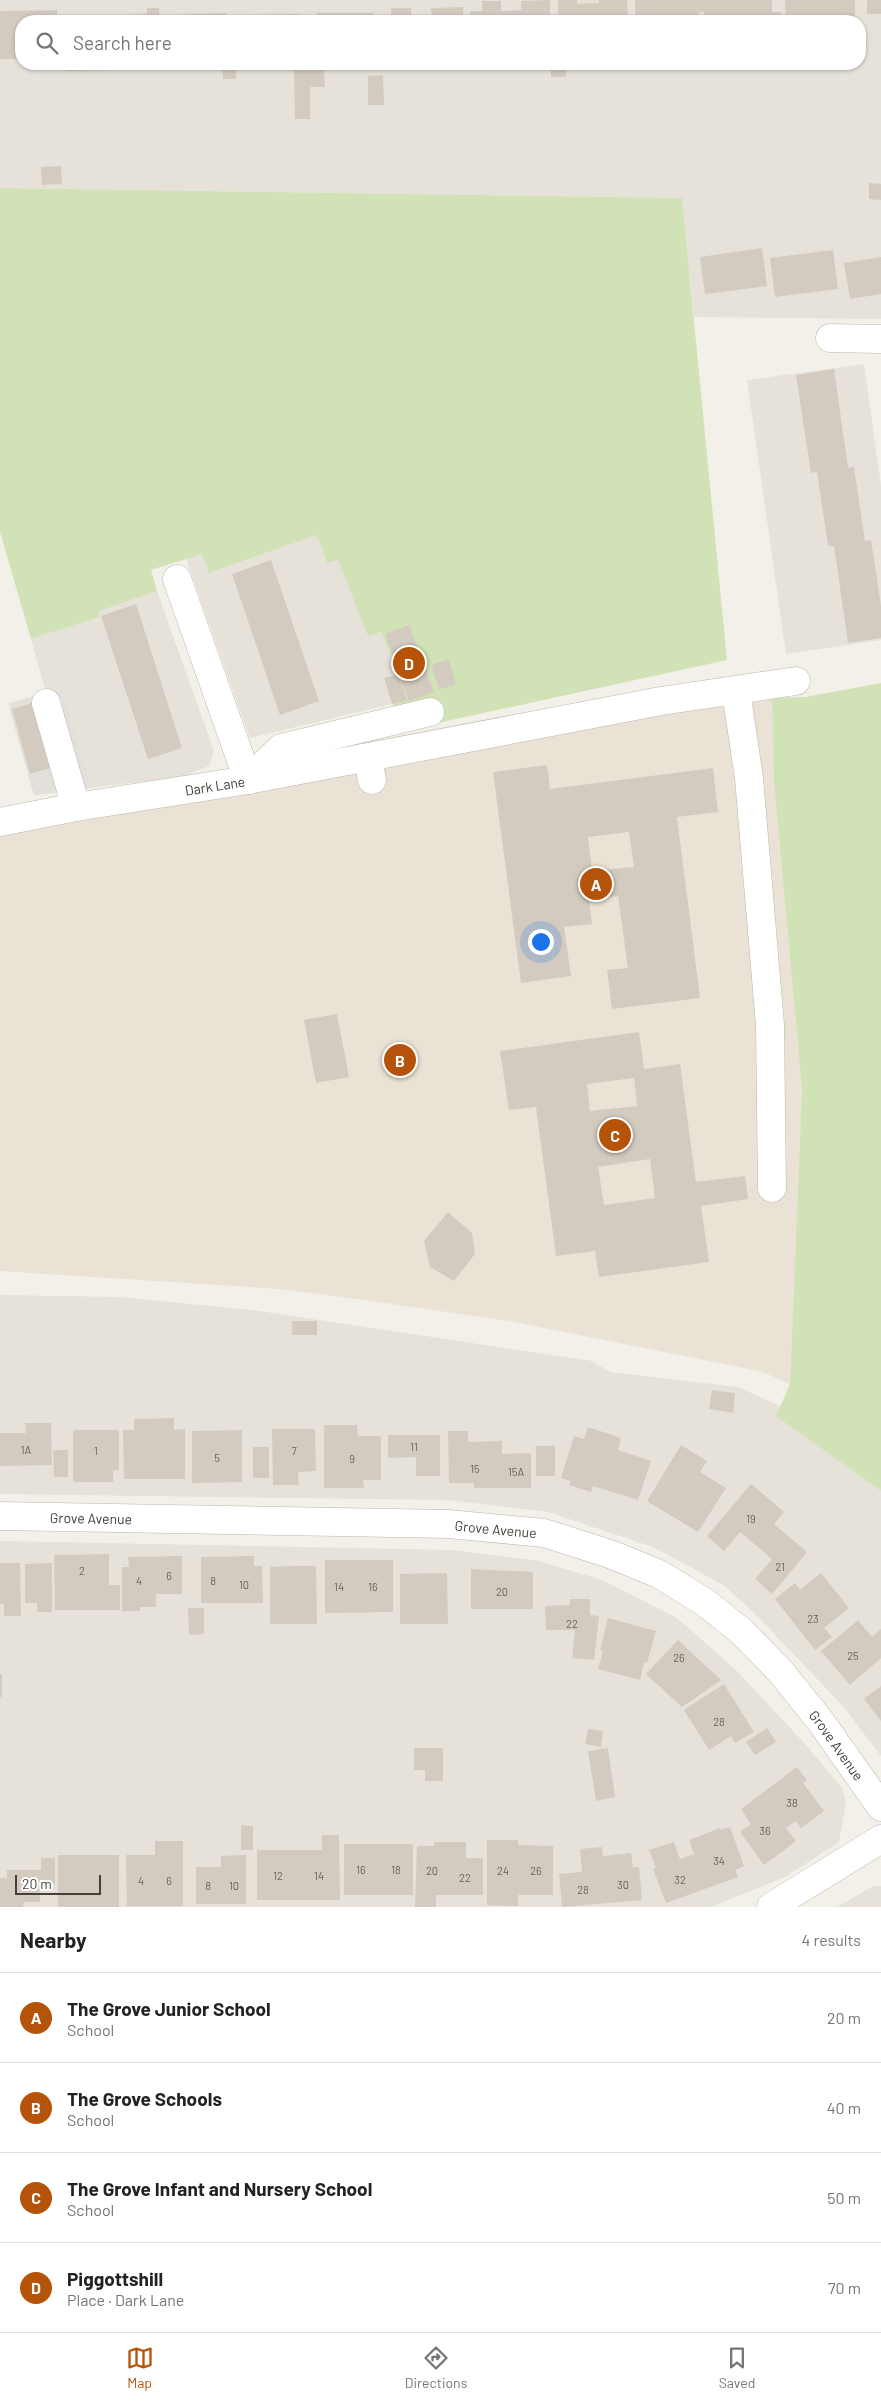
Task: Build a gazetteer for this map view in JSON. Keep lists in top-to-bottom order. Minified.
{"streets":{"street":["Dark Lane","Grove Avenue"]},"house_numbers":["11","1A","1","7","5","9","15","15A","19","21","2","6","4","8","10","14","16","20","23","22","25","26","28","38","36","34","16","18","20","24","26","12","14","22","32","4","6","30","8","10","28"],"scale_bar":"20 m","page":{"search":"Search here","pins":["D","A","B","C"],"scale":"20 m","heading":["Nearby","4 results"],"list":[{"mark":"A","name":"The Grove Junior School","note":"School","value":"20 m"},{"mark":"B","name":"The Grove Schools","note":"School","value":"40 m"},{"mark":"C","name":"The Grove Infant and Nursery School","note":"School","value":"50 m"},{"mark":"D","name":"Piggottshill","note":"Place · Dark Lane","value":"70 m"}],"nav":["Map","Directions","Saved"]}}
